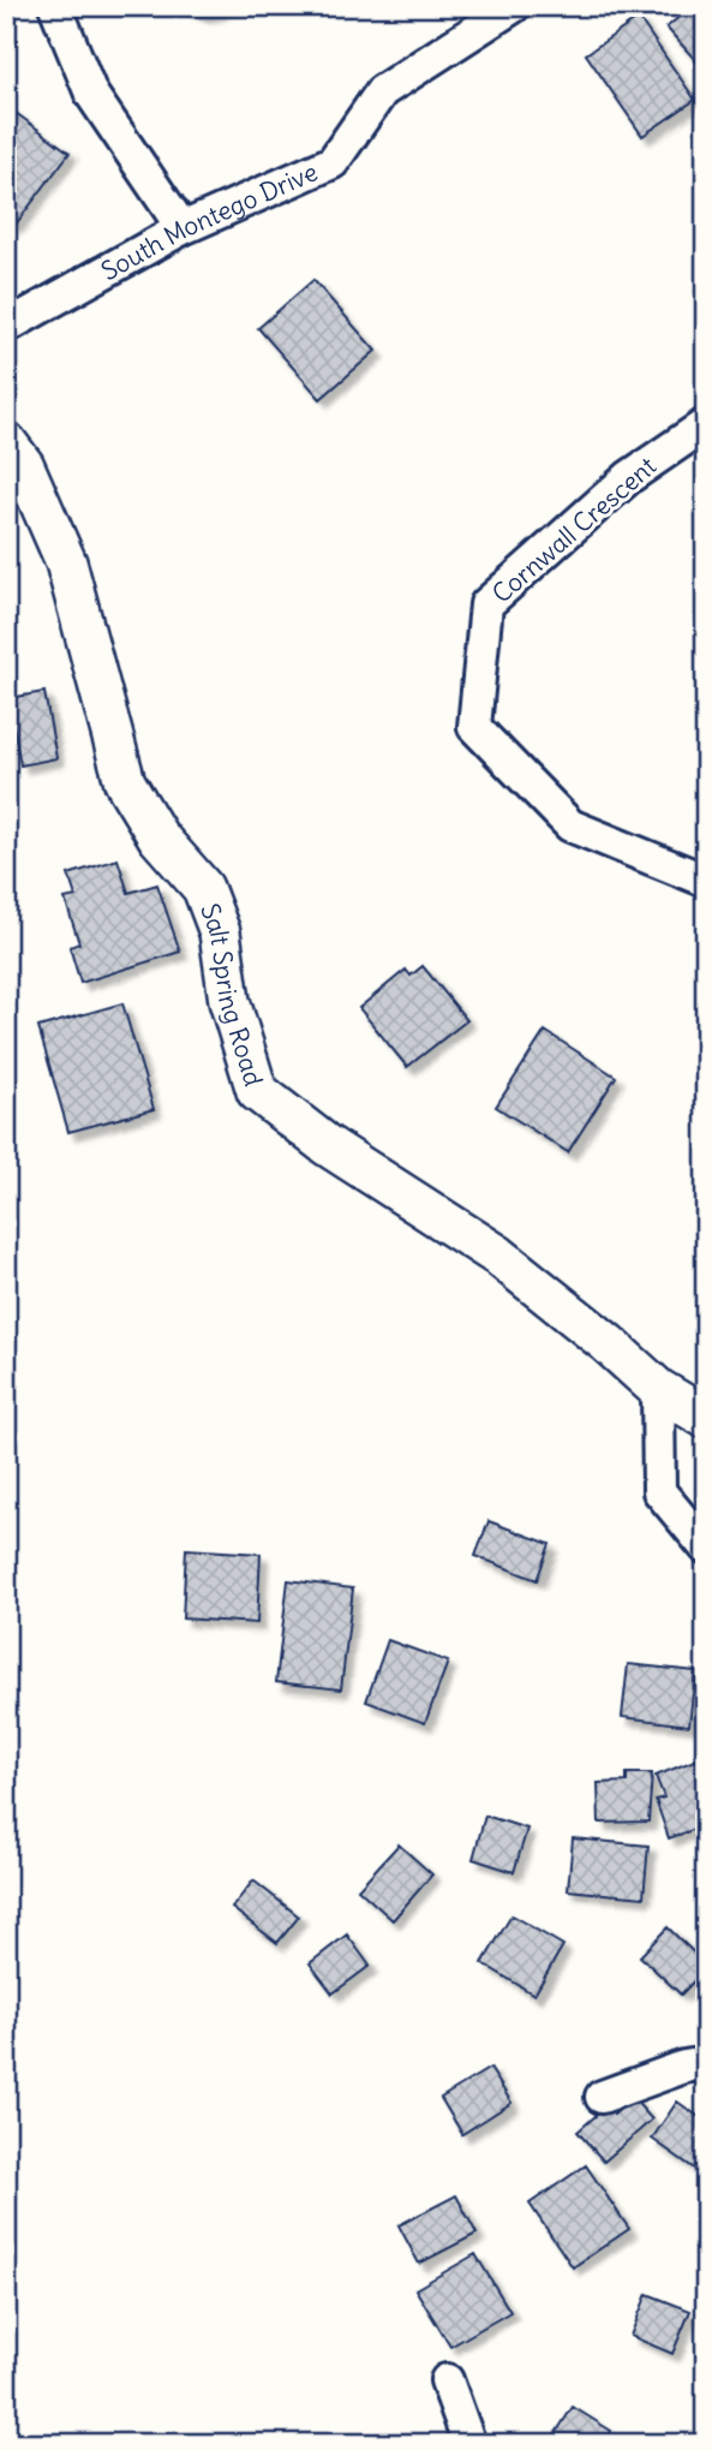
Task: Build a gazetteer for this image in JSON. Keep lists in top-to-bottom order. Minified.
{"streets":{"street":["South Montego Drive","Cornwall Crescent","Salt Spring Road"]}}
